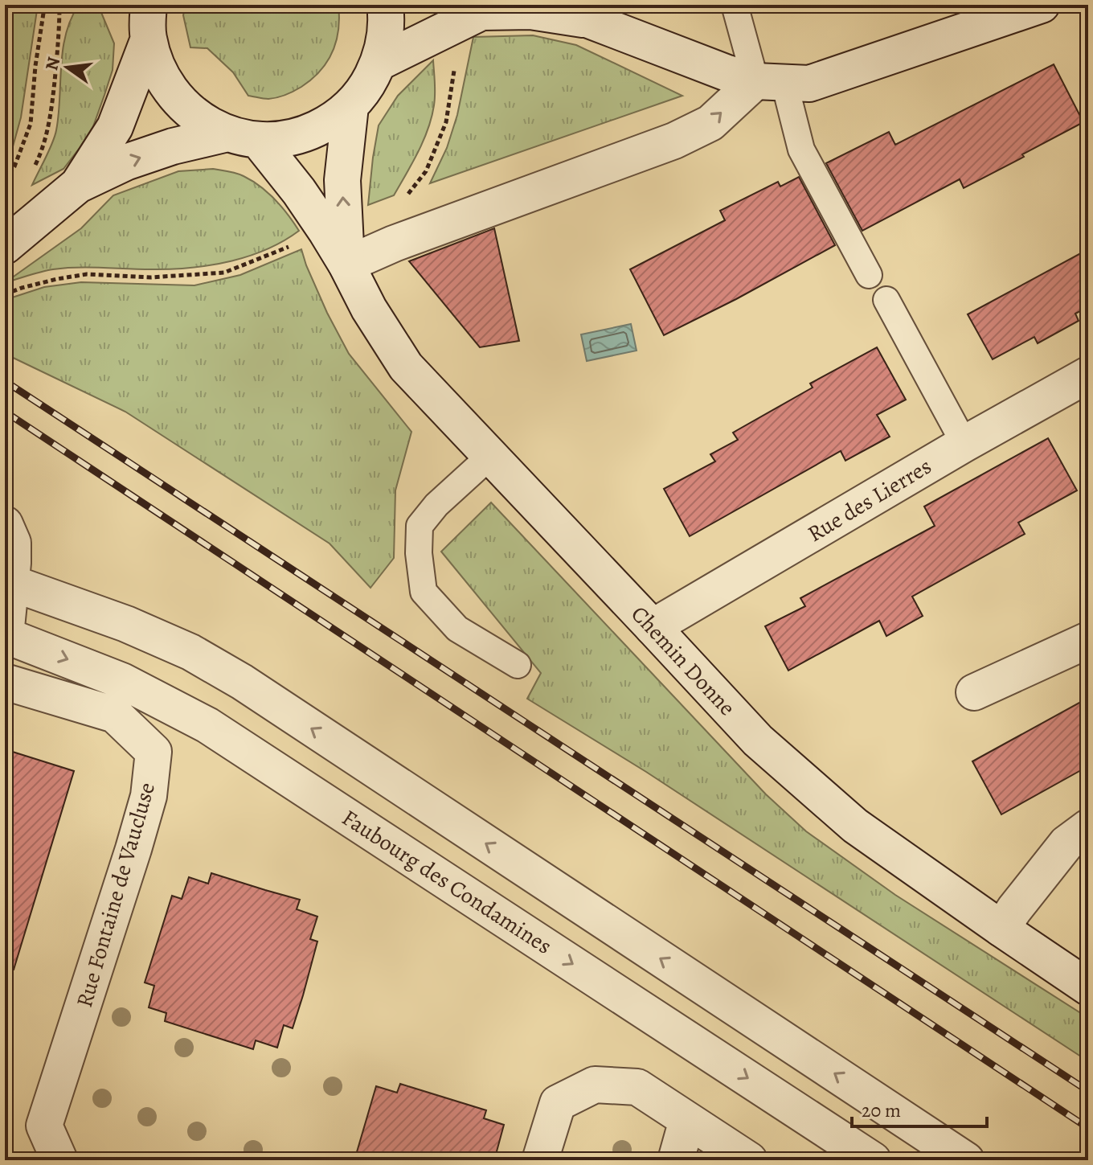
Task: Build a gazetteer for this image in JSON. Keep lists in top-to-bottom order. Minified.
{"streets":{"street":["Rue des Lierres","Chemin Donne","Faubourg des Condamines","Rue Fontaine de Vaucluse"]},"crossings":[["Rue des Lierres","Chemin Donne"]],"scale_bar":"20 m","north":"left"}
